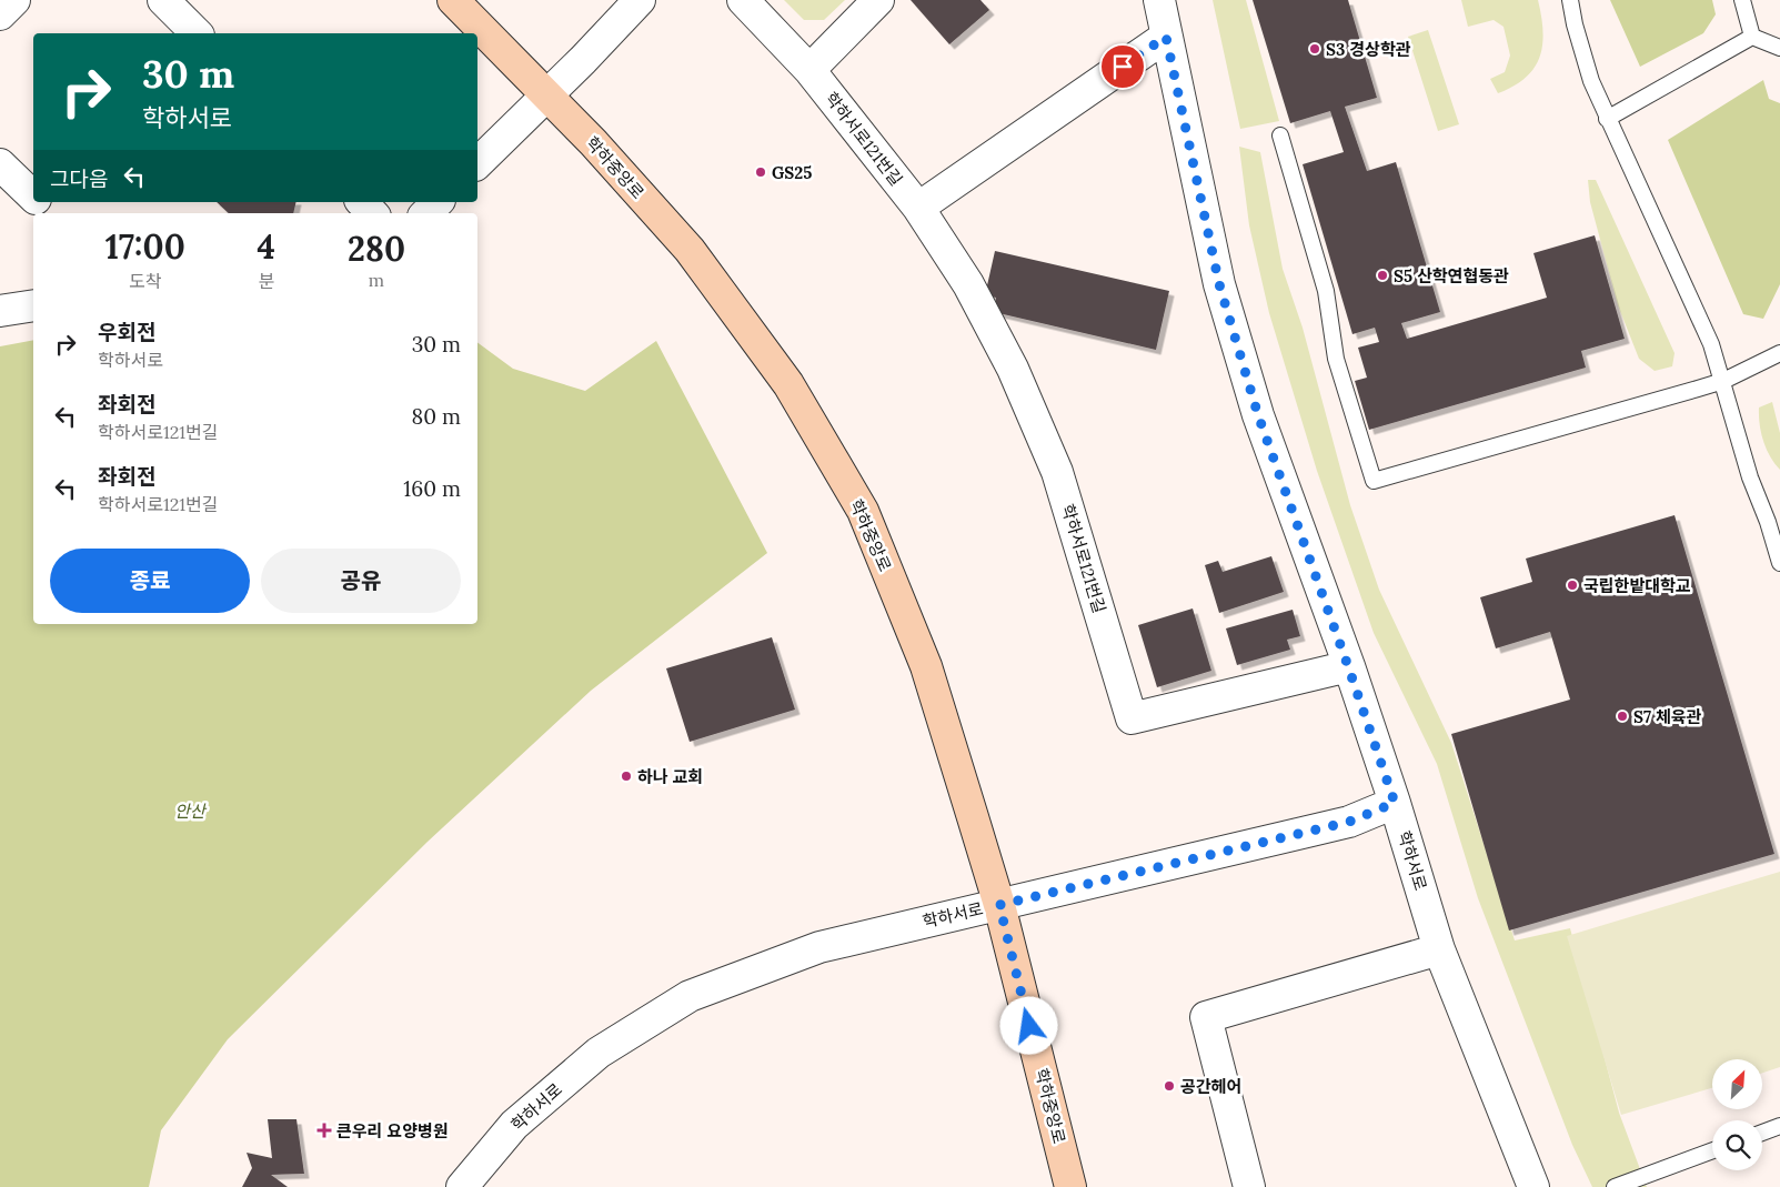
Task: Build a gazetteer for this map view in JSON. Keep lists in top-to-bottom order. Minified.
{"streets":{"street":["학하서로121번길","학하중앙로","학하서로"]},"crossings":[["학하중앙로","학하서로"]],"parks":["안산"],"places":{"other":["S3 경상학관","GS25","S5 산학연협동관","국립한밭대학교","S7 체육관","하나 교회","공간헤어"],"health":["큰우리 요양병원"]},"north":"top right","page":{"turn":["30 m","학하서로"],"then":"그다음","eta":["17:00","도착","4","분","280","m"],"list":[{"name":"우회전","note":"학하서로","value":"30 m"},{"name":"좌회전","note":"학하서로121번길","value":"80 m"},{"name":"좌회전","note":"학하서로121번길","value":"160 m"}],"buttons":["종료","공유"]}}
